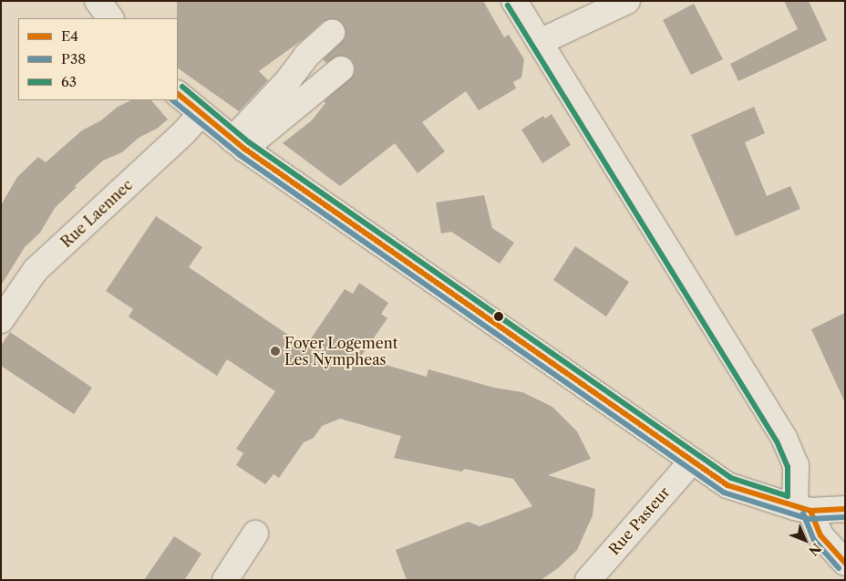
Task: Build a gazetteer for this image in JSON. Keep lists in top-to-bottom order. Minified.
{"streets":{"street":["Rue Laennec","Rue Pasteur"]},"places":["Foyer Logement Les Nympheas"],"lines":["transit line 63","transit line E4","transit line P38"],"legend":["E4","P38","63"],"north":"bottom right"}
